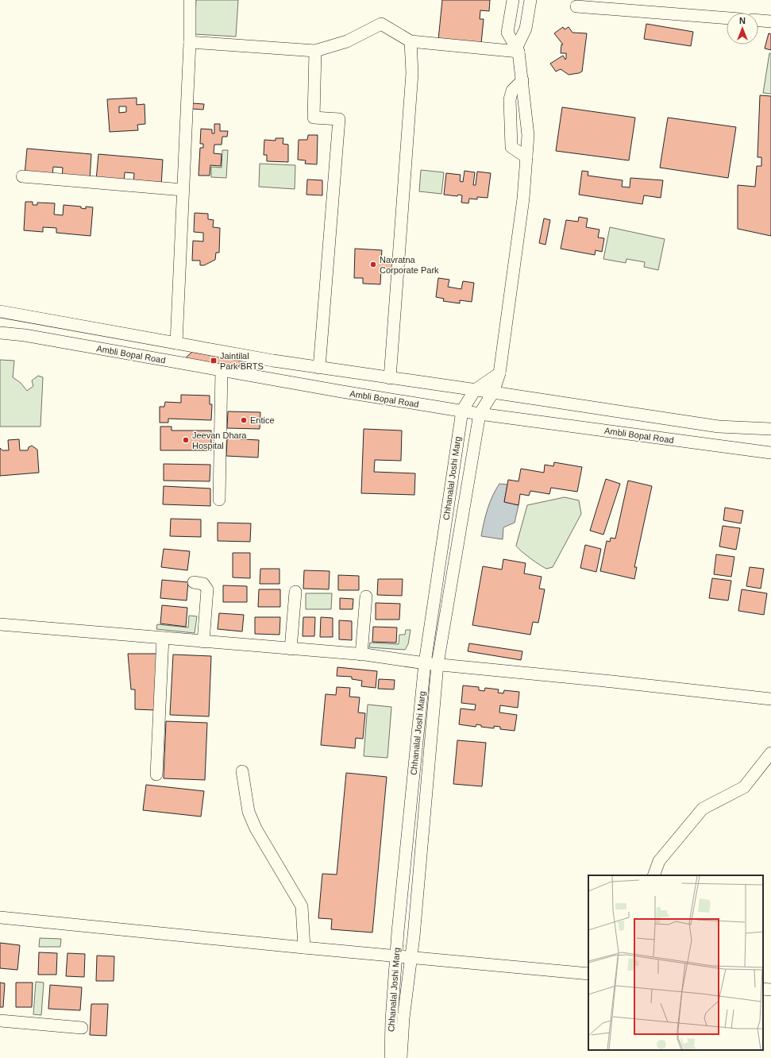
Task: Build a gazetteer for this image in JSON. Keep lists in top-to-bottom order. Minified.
{"streets":{"street":["Ambli Bopal Road","Chhanalal Joshi Marg"]},"crossings":[["Ambli Bopal Road","Chhanalal Joshi Marg"]],"places":{"other":["Navratna Corporate Park","Entice","Jeevan Dhara Hospital"],"transit":["Jaintilal Park BRTS"]},"north":"top"}
